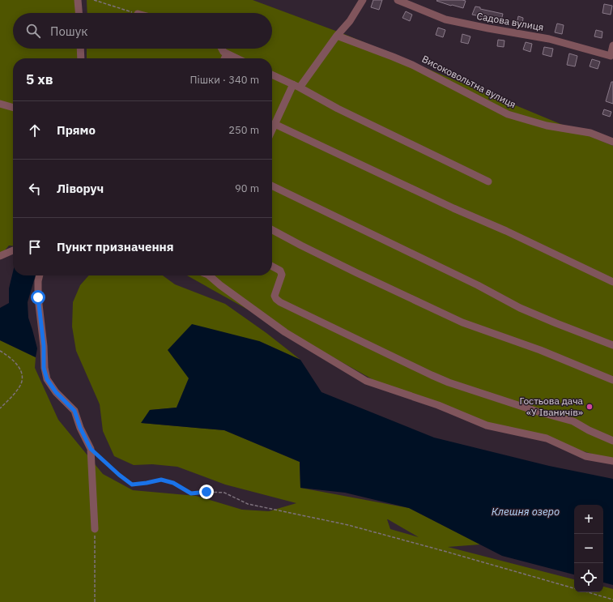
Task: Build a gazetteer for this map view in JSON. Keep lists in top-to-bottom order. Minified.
{"streets":{"street":["Садова вулиця","Високовольтна вулиця"]},"water":["Клешня озеро"],"places":["Гостьова дача «У Іваничів»"],"page":{"search":"Пошук","heading":["5 хв","Пішки · 340 m"],"list":[["Прямо","250 m"],["Ліворуч","90 m"],"Пункт призначення"],"map_buttons":["+","−"]}}
